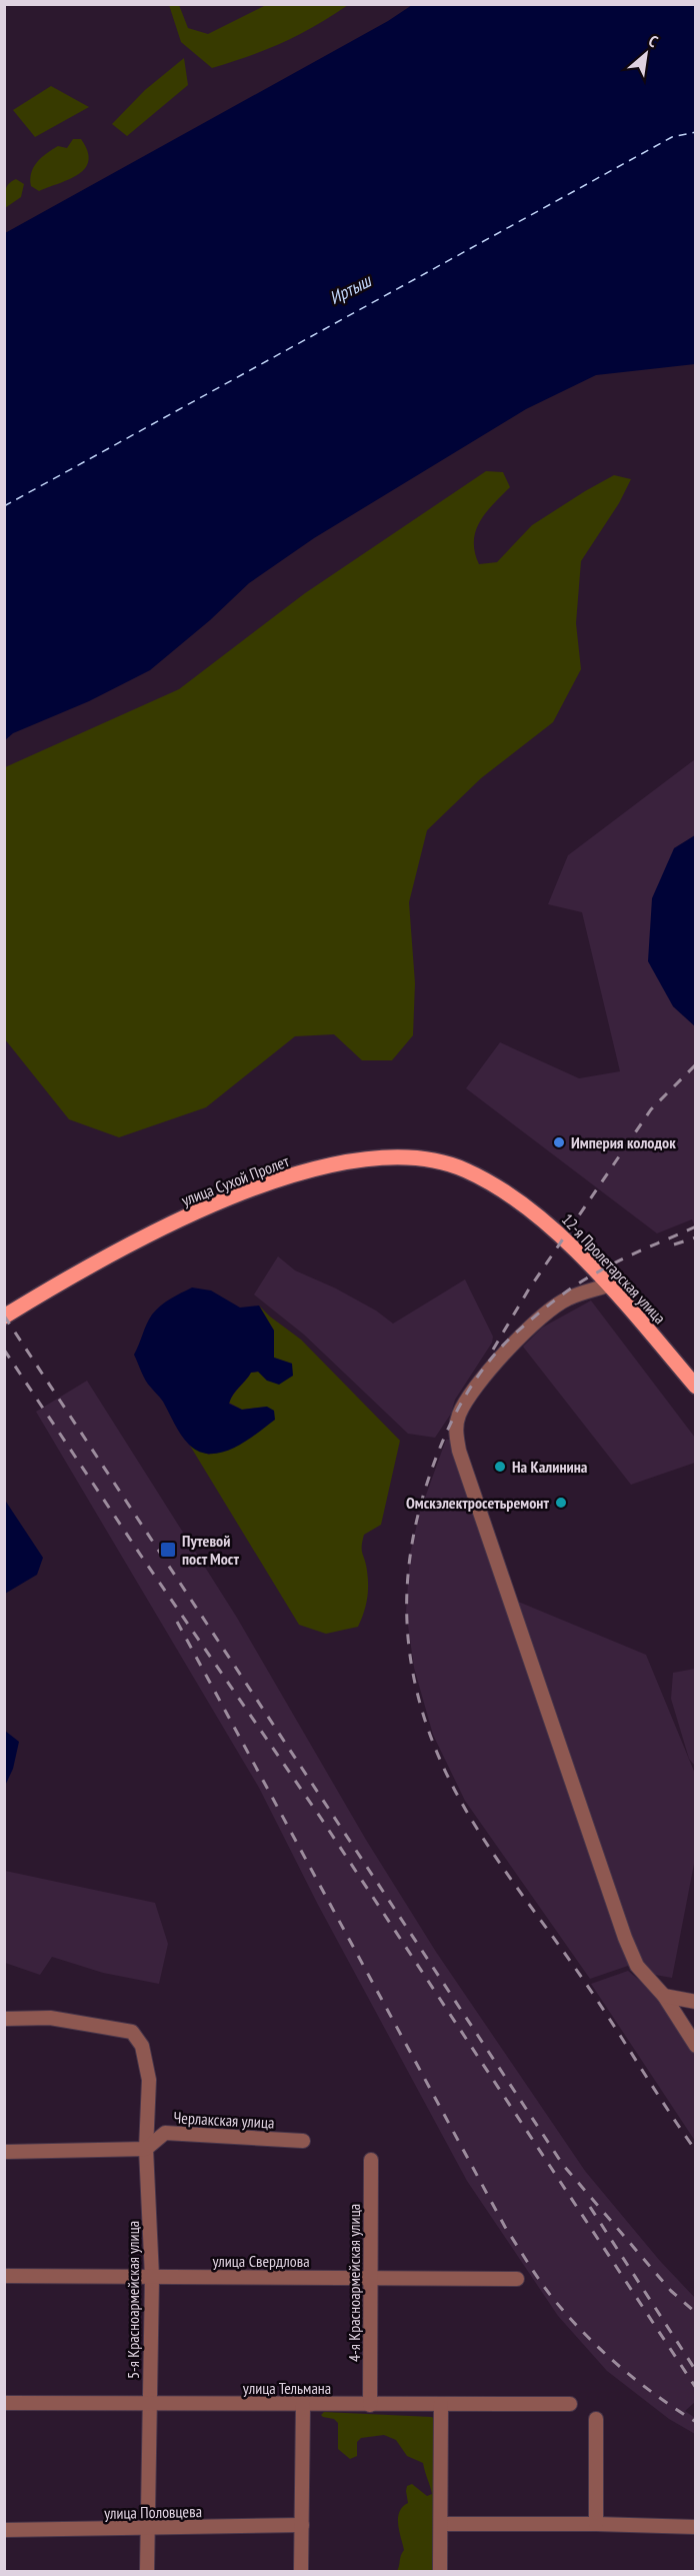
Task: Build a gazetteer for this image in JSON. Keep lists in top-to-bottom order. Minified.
{"streets":{"main road":["улица Сухой Пролет","12-я Пролетарская улица"],"street":["Черлакская улица","улица Свердлова","4-я Красноармейская улица","5-я Красноармейская улица","улица Тельмана","улица Половцева"]},"crossings":[["улица Сухой Пролет","12-я Пролетарская улица"],["Черлакская улица","5-я Красноармейская улица"],["улица Свердлова","4-я Красноармейская улица"],["улица Свердлова","5-я Красноармейская улица"],["4-я Красноармейская улица","улица Тельмана"],["5-я Красноармейская улица","улица Тельмана"],["5-я Красноармейская улица","улица Половцева"]],"water":["Иртыш"],"places":{"other":["Империя колодок","На Калинина","Омскэлектросетьремонт"],"transit":["Путевой пост Мост"]},"north":"top right"}
